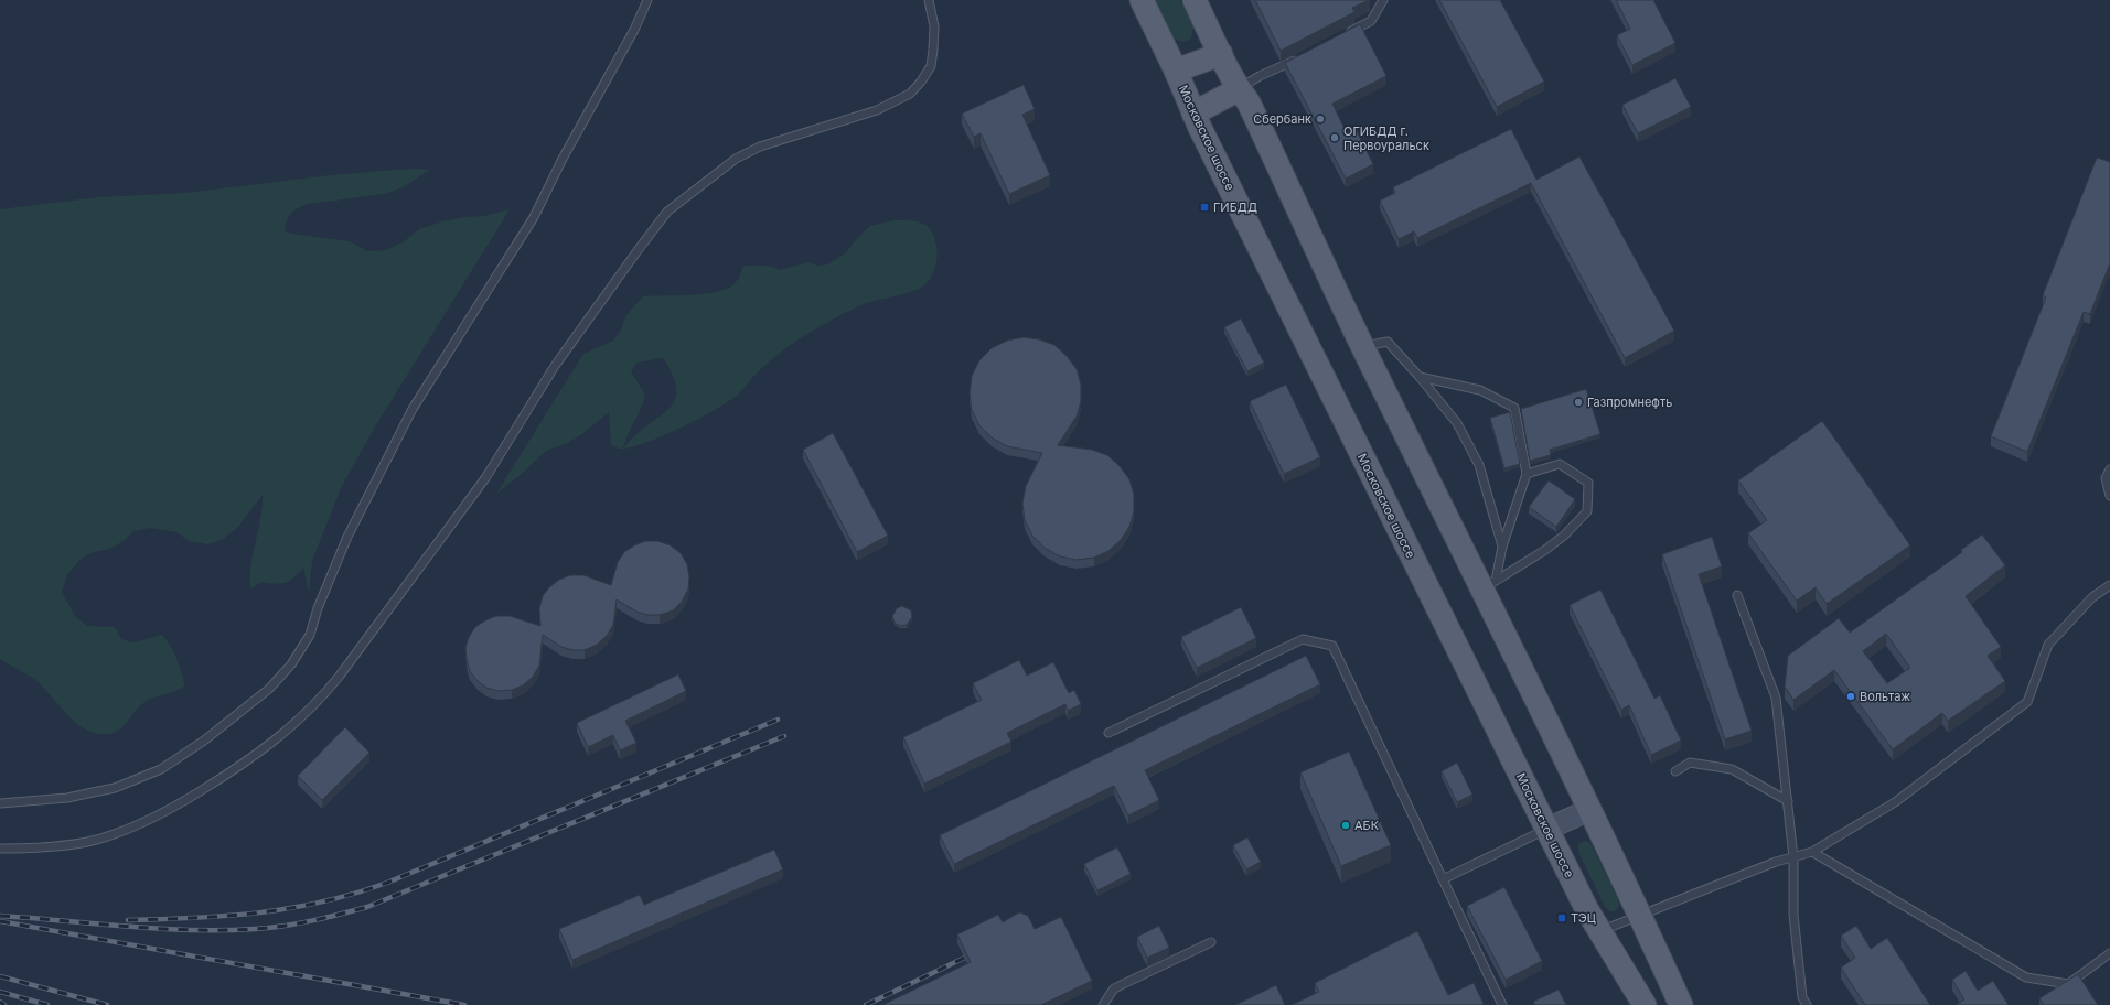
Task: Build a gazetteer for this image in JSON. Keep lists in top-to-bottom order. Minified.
{"streets":{"main road":["Московское шоссе"]},"places":{"other":["Сбербанк","ОГИБДД г. Первоуральск","Газпромнефть","Вольтаж","АБК"],"transit":["ГИБДД","ТЭЦ"]}}
